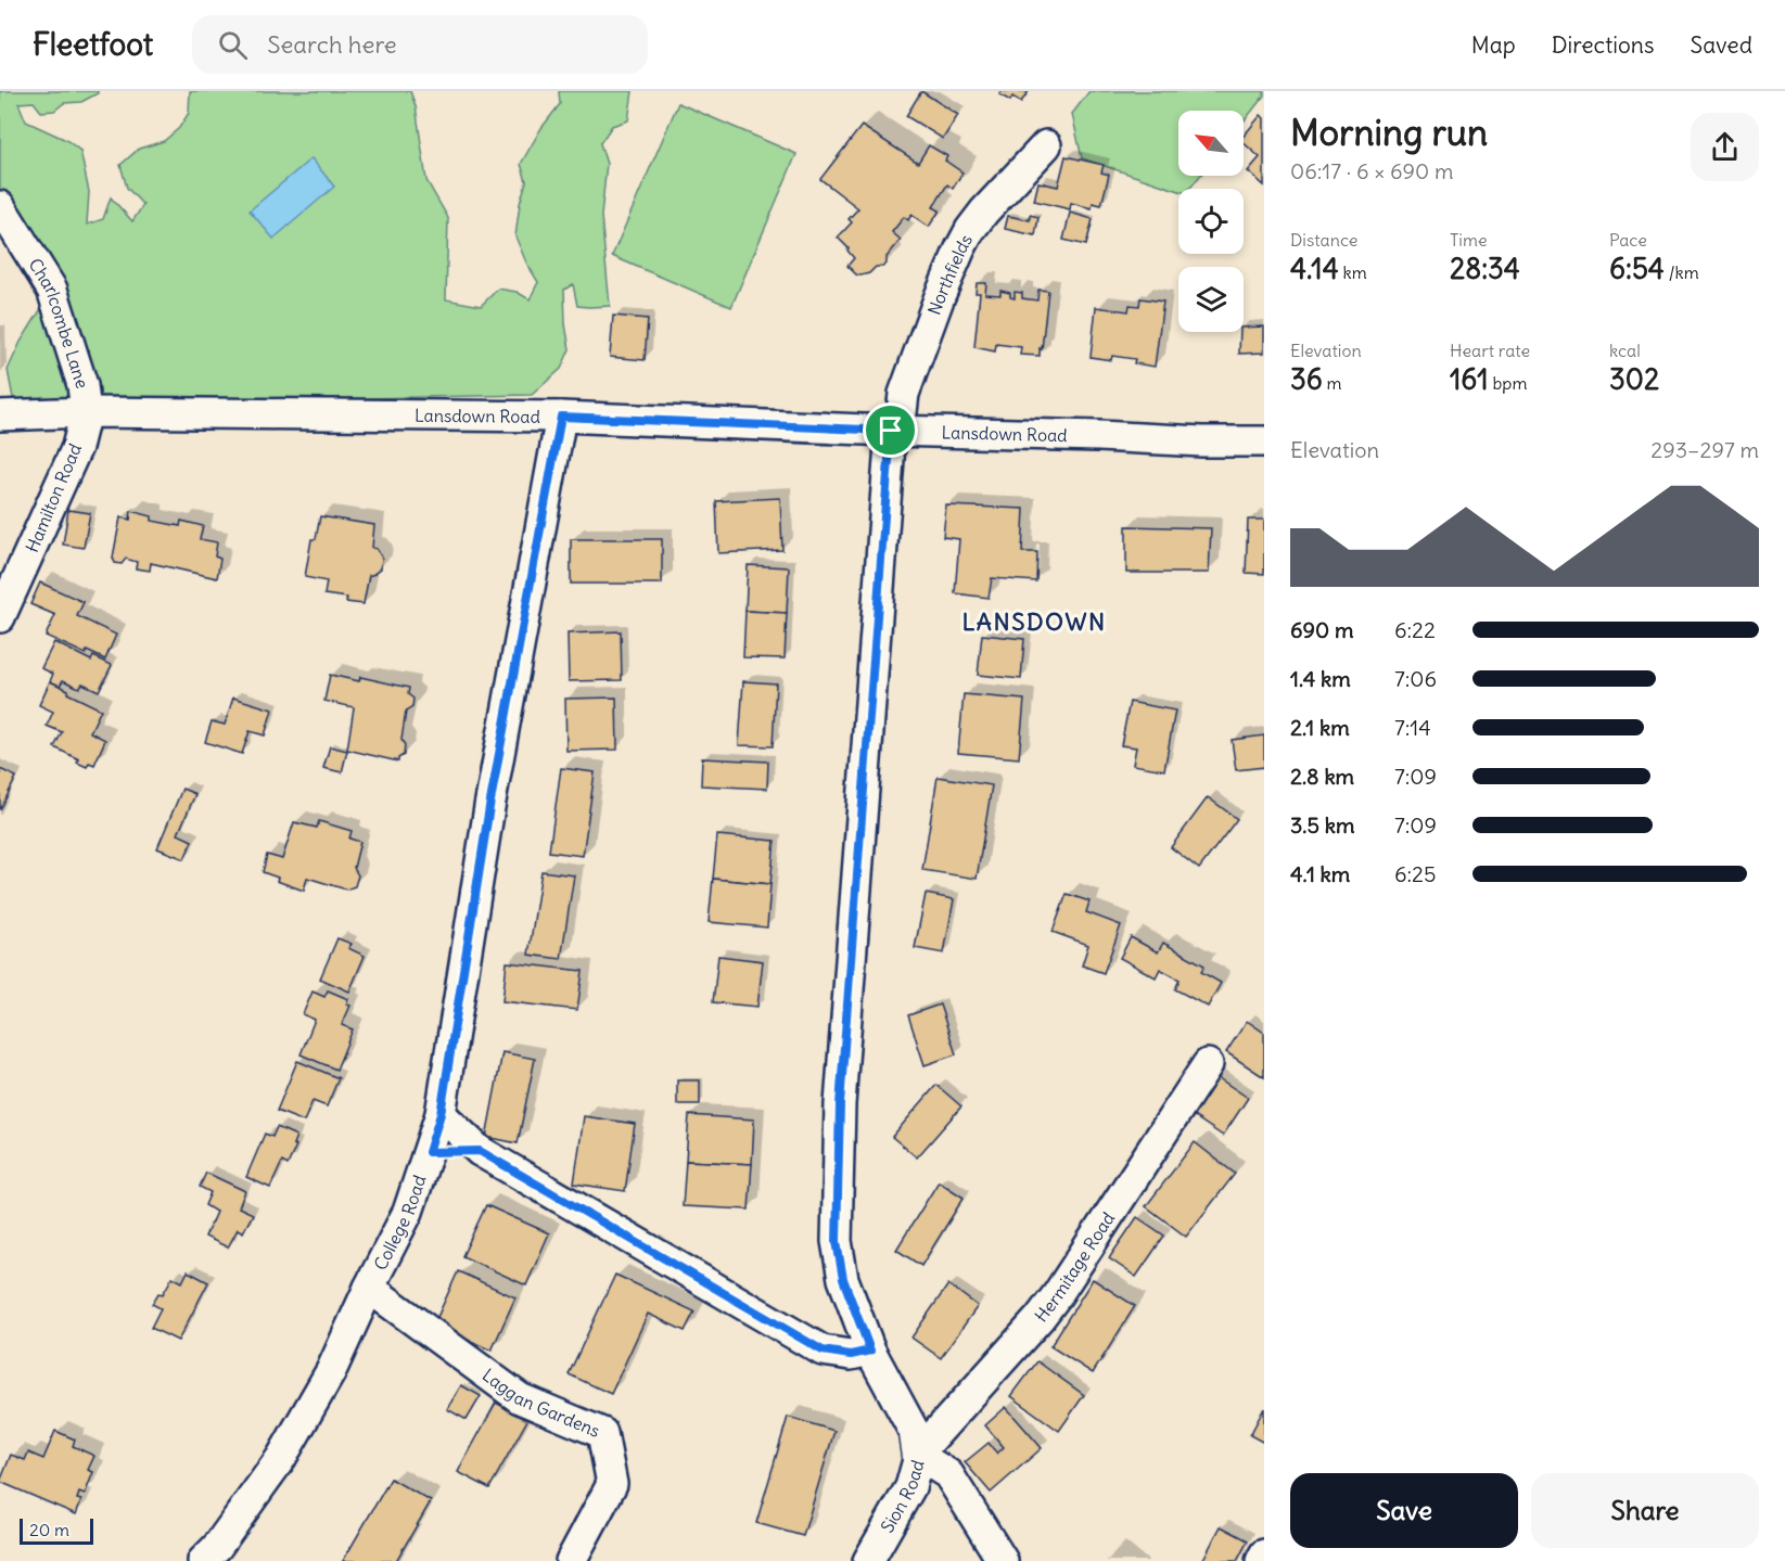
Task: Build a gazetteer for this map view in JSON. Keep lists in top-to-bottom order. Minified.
{"streets":{"street":["Northfields","Charlcombe Lane","Lansdown Road","Hamilton Road","College Road","Hermitage Road","Laggan Gardens","Sion Road"]},"crossings":[["Northfields","Lansdown Road"],["Northfields","Sion Road"],["Charlcombe Lane","Lansdown Road"],["Charlcombe Lane","Hamilton Road"],["Lansdown Road","Hamilton Road"],["Lansdown Road","College Road"],["Lansdown Road","Sion Road"],["College Road","Laggan Gardens"],["Hermitage Road","Sion Road"]],"districts":["LANSDOWN"],"scale_bar":"20 m","north":"top left","page":{"header":"Fleetfoot","search":"Search here","nav":["Map","Directions","Saved"],"heading":["Morning run","06:17 · 6 × 690 m"],"stats":[["Distance","4.14 km"],["Time","28:34"],["Pace","6:54 /km"],["Elevation","36 m"],["Heart rate","161 bpm"],["kcal","302"]],"chart":["Elevation","293–297 m"],"list":[{"name":"690 m","note":"6:22"},{"name":"1.4 km","note":"7:06"},{"name":"2.1 km","note":"7:14"},{"name":"2.8 km","note":"7:09"},{"name":"3.5 km","note":"7:09"},{"name":"4.1 km","note":"6:25"}],"buttons":["Save","Share"],"scale":"20 m"}}
